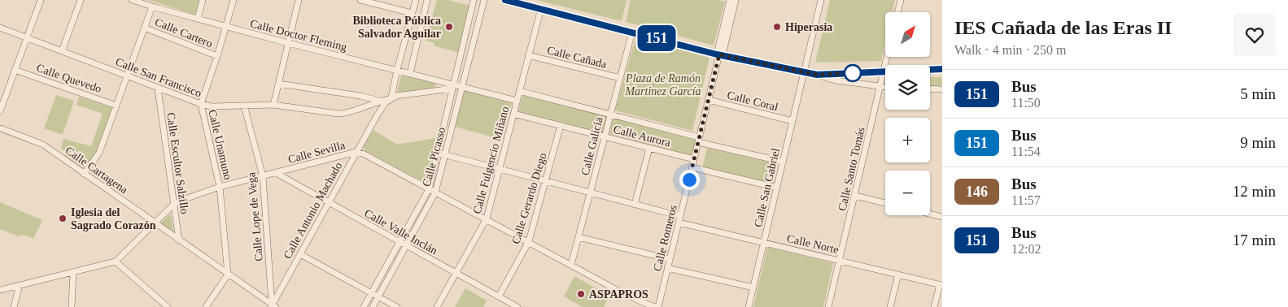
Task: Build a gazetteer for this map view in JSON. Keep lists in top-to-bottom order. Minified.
{"streets":{"street":["Calle Cartero","Calle Doctor Fleming","Calle Cañada","Calle San Francisco","Calle Quevedo","Calle Coral","Calle Aurora","Calle Unamuno","Calle Galicia","Calle Sevilla","Calle Picasso","Calle Fulgencio Miñano","Calle Escultor Salzillo","Calle Santo Tomás","Calle Cartagena","Calle San Gabriel","Calle Gerardo Diego","Calle Antonio Machado","Calle Lope de Vega","Calle Valle Inclán","Calle Romeros","Calle Norte"]},"crossings":[["Calle Cartero","Calle Unamuno"],["Calle Doctor Fleming","Calle Unamuno"],["Calle Doctor Fleming","Calle Picasso"],["Calle Cañada","Calle Galicia"],["Calle Cañada","Calle Fulgencio Miñano"],["Calle San Francisco","Calle Unamuno"],["Calle San Francisco","Calle Escultor Salzillo"],["Calle San Francisco","Calle Antonio Machado"],["Calle San Francisco","Calle Lope de Vega"],["Calle Coral","Calle San Gabriel"],["Calle Coral","Calle Romeros"],["Calle Aurora","Calle Galicia"],["Calle Aurora","Calle Fulgencio Miñano"],["Calle Aurora","Calle San Gabriel"],["Calle Aurora","Calle Gerardo Diego"],["Calle Aurora","Calle Romeros"],["Calle Unamuno","Calle Sevilla"],["Calle Unamuno","Calle Cartagena"],["Calle Galicia","Calle Sevilla"],["Calle Galicia","Calle Norte"],["Calle Sevilla","Calle Picasso"],["Calle Sevilla","Calle Fulgencio Miñano"],["Calle Sevilla","Calle Escultor Salzillo"],["Calle Sevilla","Calle Cartagena"],["Calle Sevilla","Calle Gerardo Diego"],["Calle Sevilla","Calle Antonio Machado"],["Calle Sevilla","Calle Lope de Vega"],["Calle Sevilla","Calle Valle Inclán"],["Calle Sevilla","Calle Romeros"],["Calle Picasso","Calle Valle Inclán"],["Calle Picasso","Calle Norte"],["Calle Fulgencio Miñano","Calle Valle Inclán"],["Calle Fulgencio Miñano","Calle Norte"],["Calle Escultor Salzillo","Calle Cartagena"],["Calle Santo Tomás","Calle Norte"],["Calle Cartagena","Calle Antonio Machado"],["Calle Cartagena","Calle Lope de Vega"],["Calle San Gabriel","Calle Norte"],["Calle Gerardo Diego","Calle Valle Inclán"],["Calle Gerardo Diego","Calle Norte"],["Calle Antonio Machado","Calle Lope de Vega"],["Calle Antonio Machado","Calle Valle Inclán"],["Calle Romeros","Calle Norte"]],"parks":["Plaza de Ramón Martinez García"],"places":["Biblioteca Pública Salvador Aguilar","Hiperasia","Iglesia del Sagrado Corazón","ASPAPROS"],"lines":["bus line 151"],"north":"top right","page":{"on_map":"151","heading":["IES Cañada de las Eras II","Walk · 4 min · 250 m"],"map_buttons":["+","−"],"list":[{"mark":"151","name":"Bus","note":"11:50","value":"5 min"},{"mark":"151","name":"Bus","note":"11:54","value":"9 min"},{"mark":"146","name":"Bus","note":"11:57","value":"12 min"},{"mark":"151","name":"Bus","note":"12:02","value":"17 min"}]}}
